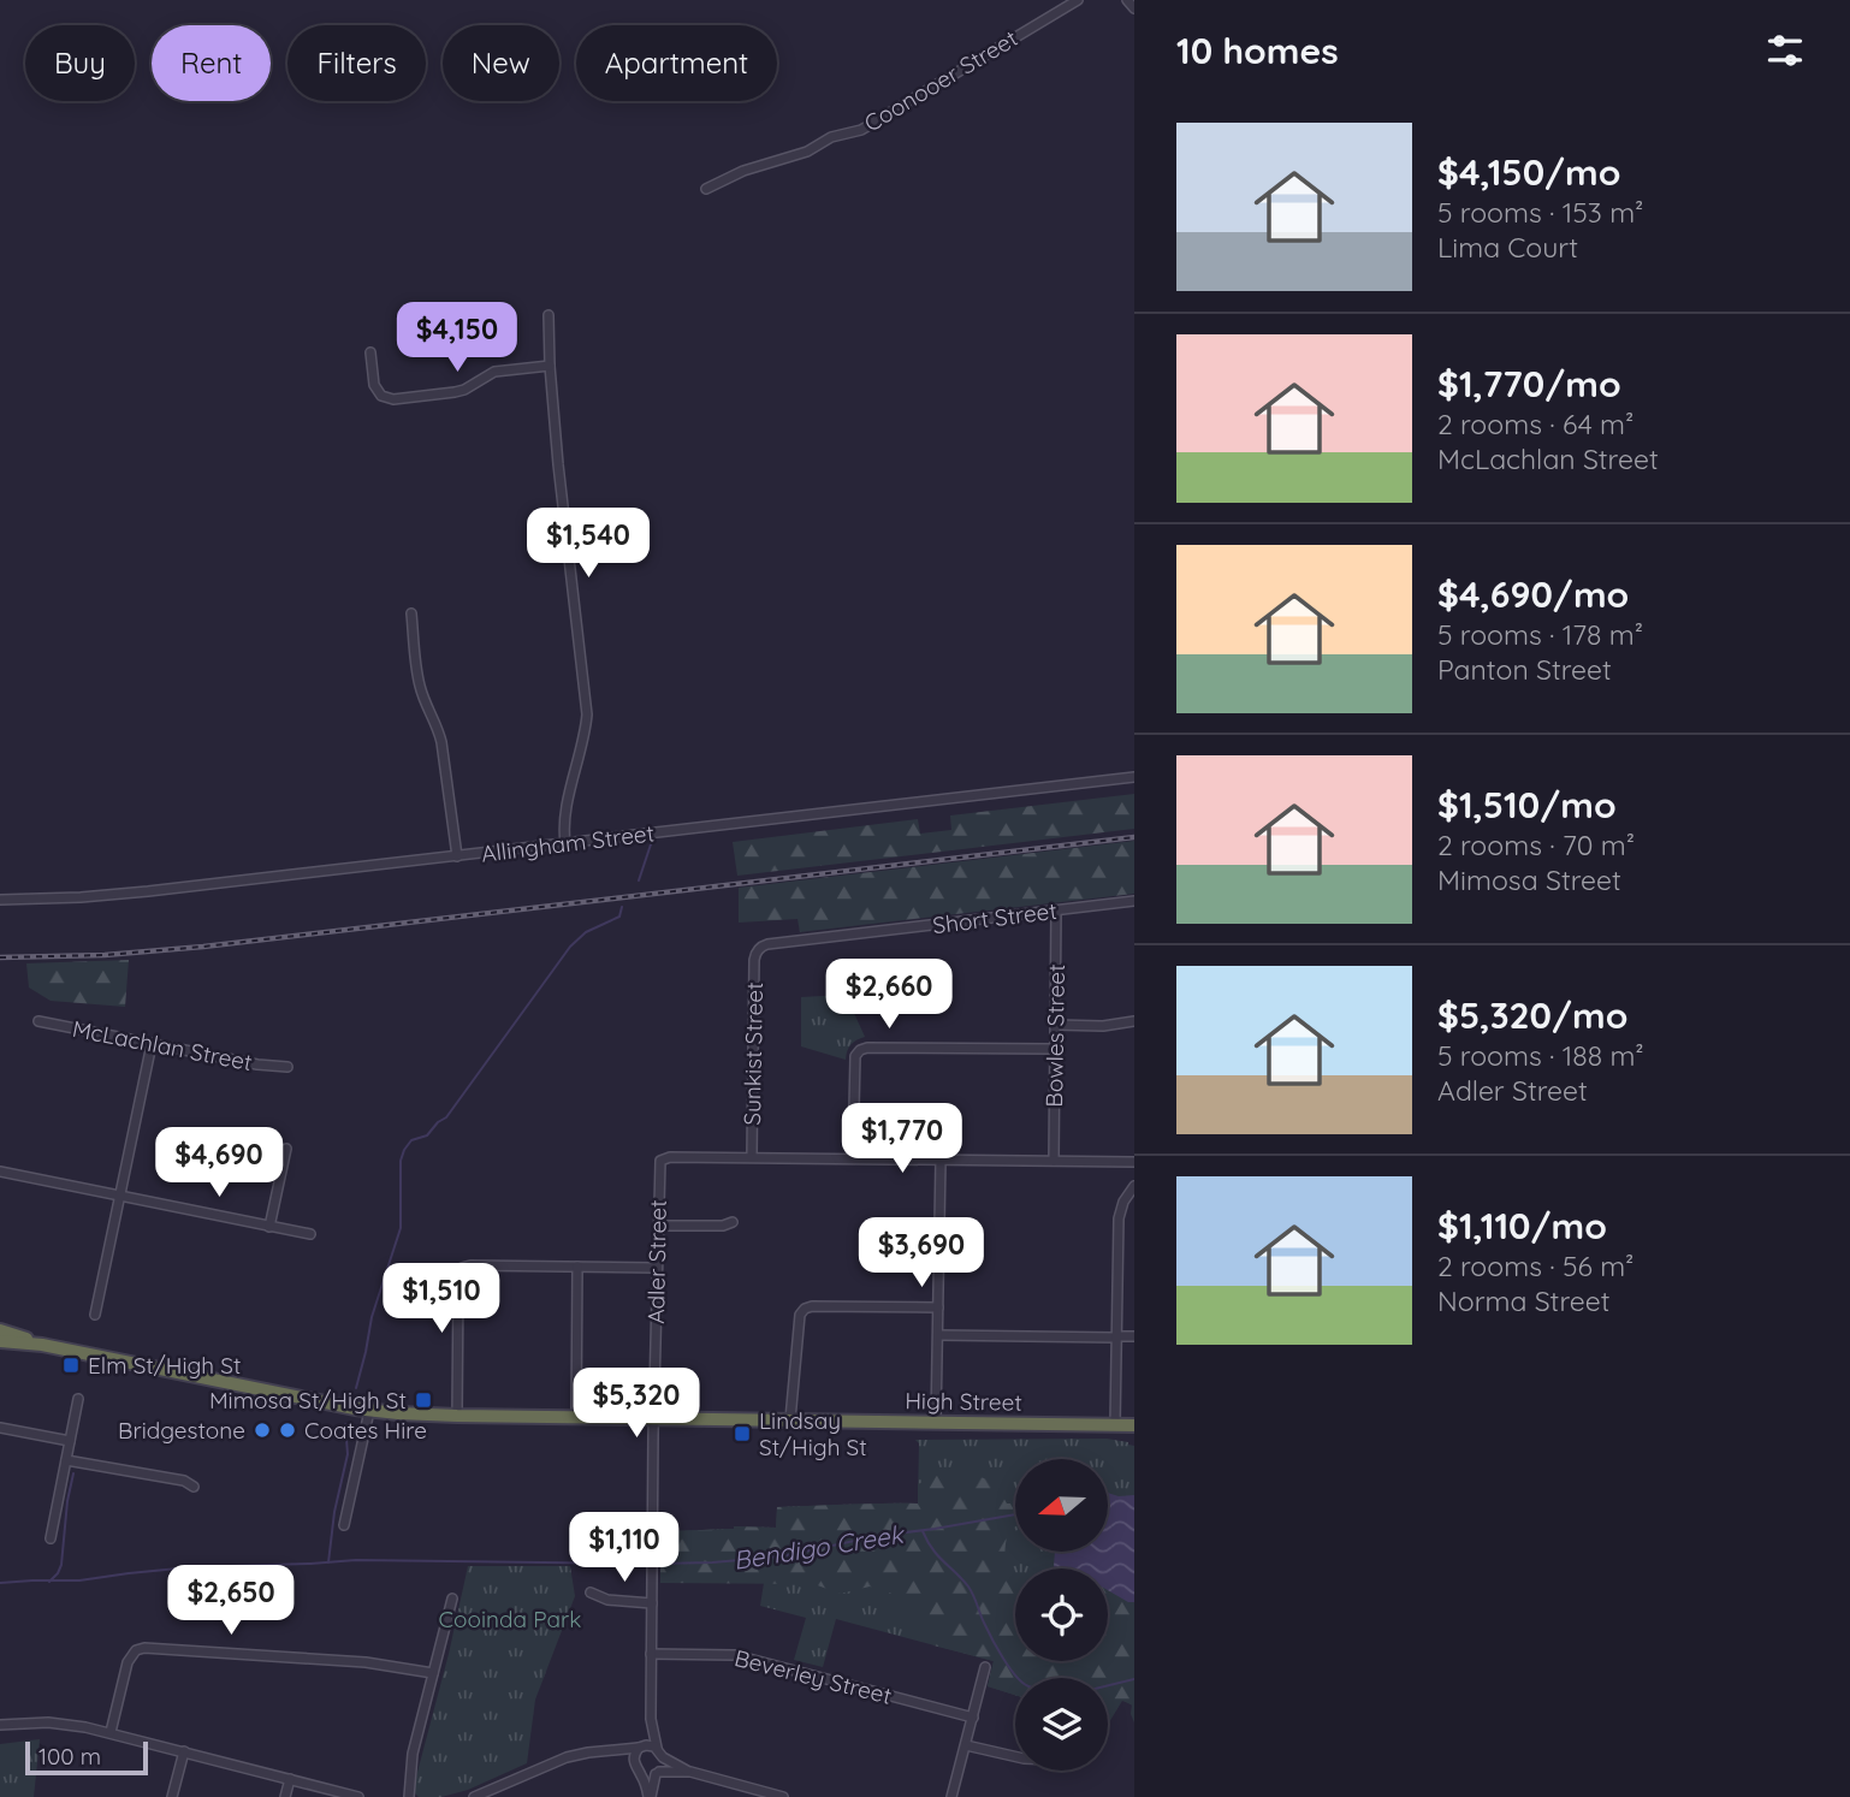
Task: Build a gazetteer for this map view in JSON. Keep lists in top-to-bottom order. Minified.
{"streets":{"highway":["High Street"],"street":["Coonooer Street","Allingham Street","Short Street","Bowles Street","McLachlan Street","Sunkist Street","Adler Street","Beverley Street"]},"crossings":[["Short Street","Bowles Street"],["Short Street","Sunkist Street"],["Sunkist Street","Adler Street"],["Adler Street","High Street"],["Adler Street","Beverley Street"]],"water":["Bendigo Creek"],"parks":["Cooinda Park"],"places":{"transit":["Elm St/High St","Mimosa St/High St","Lindsay St/High St"],"other":["Bridgestone","Coates Hire"]},"scale_bar":"100 m","north":"left","page":{"heading":"10 homes","chip":["Buy","Rent","Filters","New","Apartment"],"list":[{"name":"$4,150/mo","note":"5 rooms · 153 m² · Lima Court"},{"name":"$1,770/mo","note":"2 rooms · 64 m² · McLachlan Street"},{"name":"$4,690/mo","note":"5 rooms · 178 m² · Panton Street"},{"name":"$1,510/mo","note":"2 rooms · 70 m² · Mimosa Street"},{"name":"$5,320/mo","note":"5 rooms · 188 m² · Adler Street"},{"name":"$1,110/mo","note":"2 rooms · 56 m² · Norma Street"}],"price":["$4,150","$1,540","$2,660","$1,770","$4,690","$3,690","$1,510","$5,320","$1,110","$2,650"],"scale":"100 m"}}
